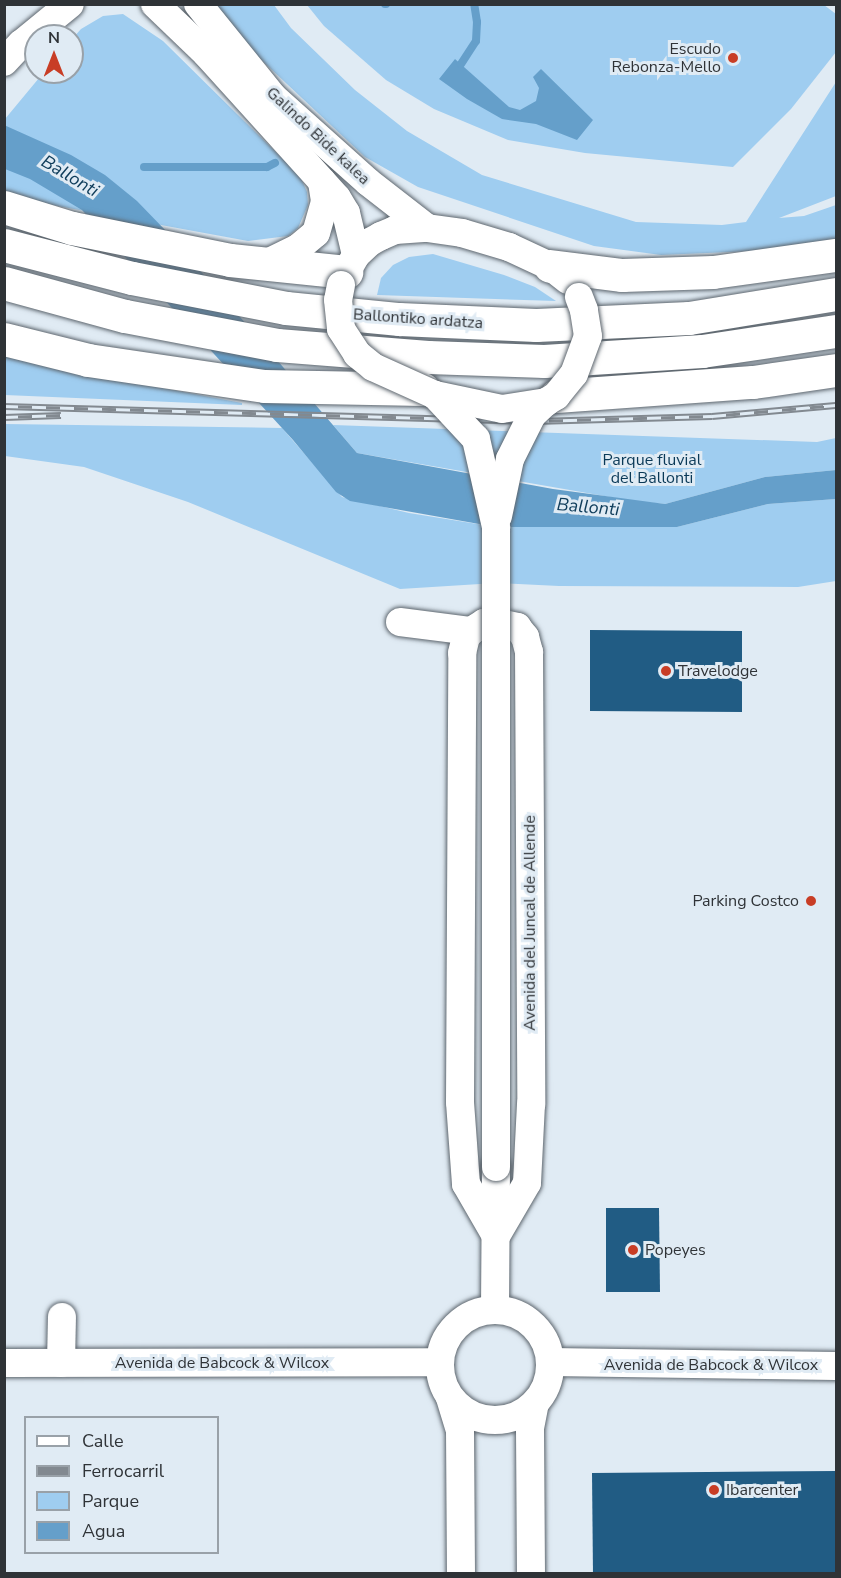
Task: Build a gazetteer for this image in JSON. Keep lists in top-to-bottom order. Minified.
{"streets":{"main road":["Ballontiko ardatza"],"street":["Galindo Bide kalea","Avenida del Juncal de Allende","Avenida de Babcock & Wilcox"]},"crossings":[["Avenida del Juncal de Allende","Avenida de Babcock & Wilcox"]],"water":["Ballonti"],"parks":["Parque fluvial del Ballonti"],"places":["Escudo Rebonza-Mello","Travelodge","Parking Costco","Popeyes","Ibarcenter"],"legend":["Calle","Ferrocarril","Parque","Agua"],"north":"top"}
